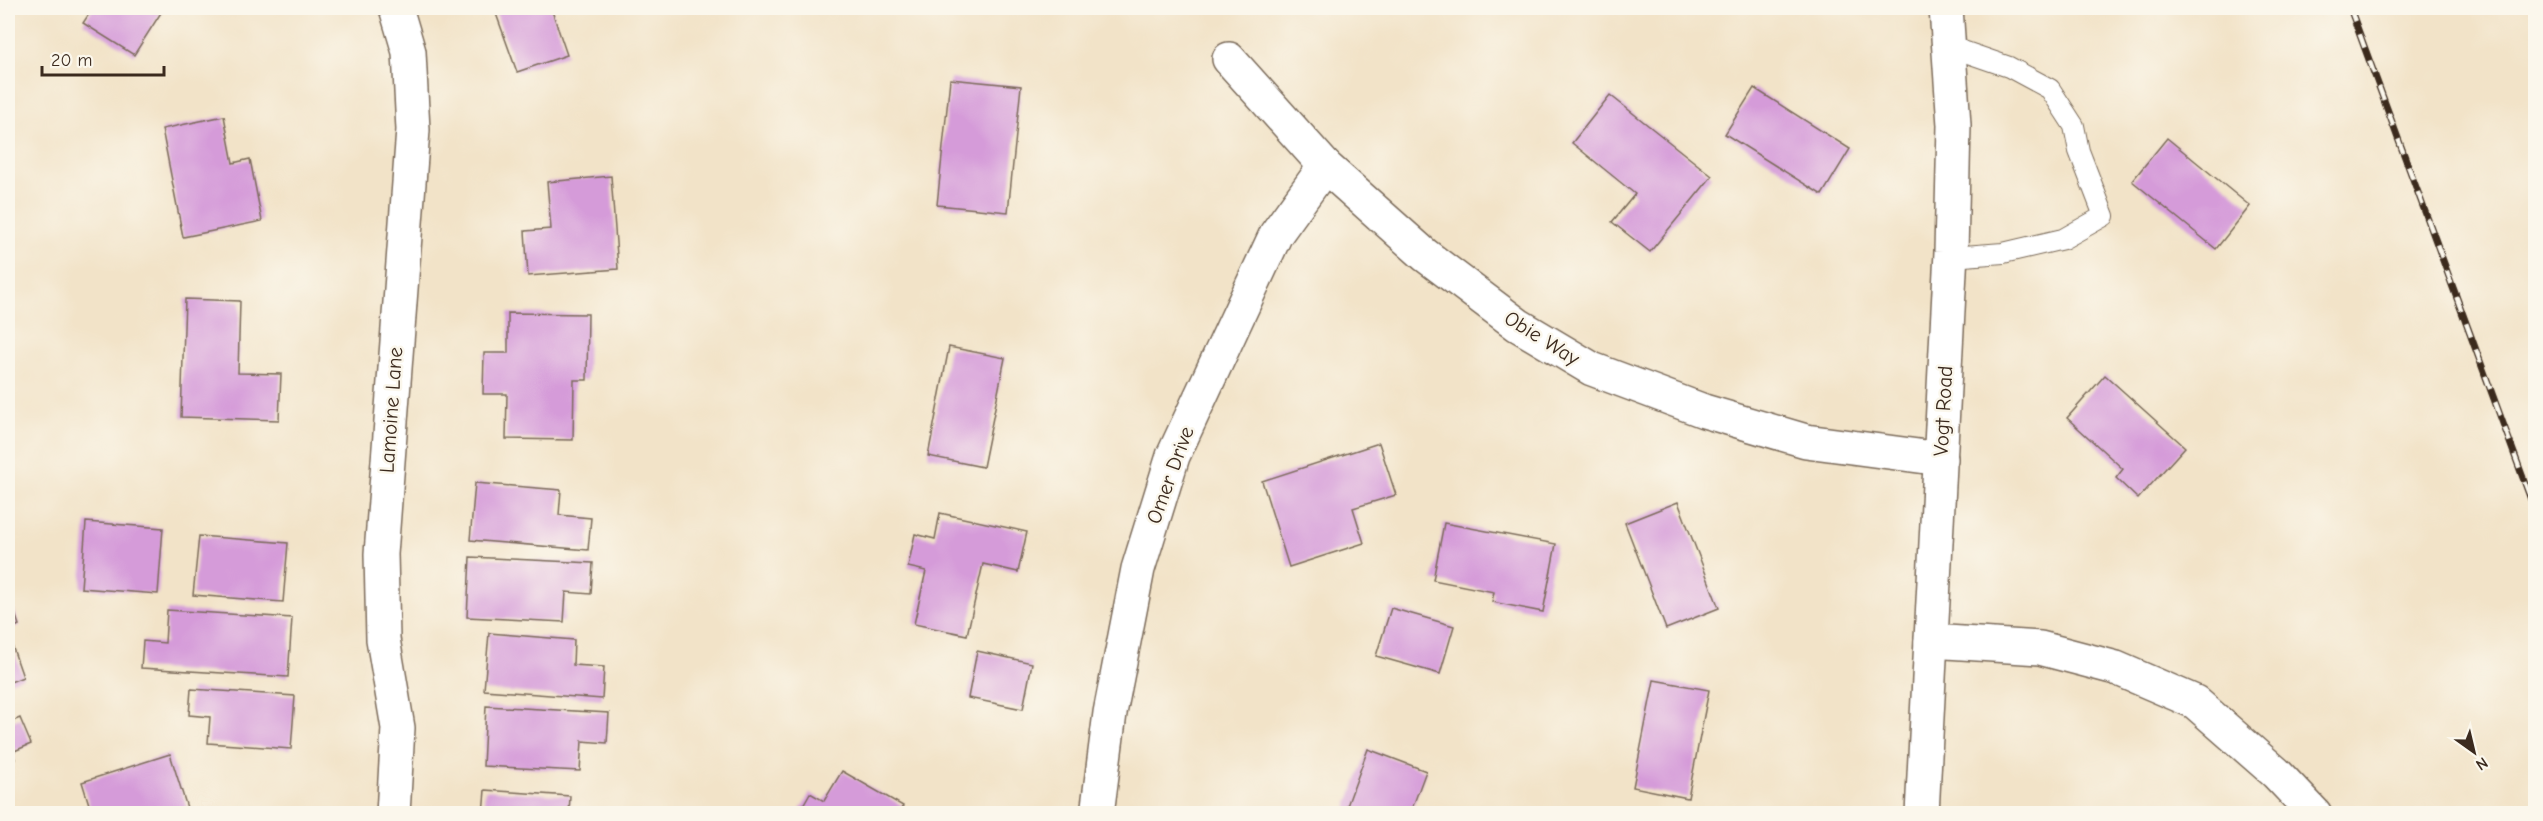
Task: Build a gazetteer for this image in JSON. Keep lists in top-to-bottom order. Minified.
{"streets":{"street":["Obie Way","Lamoine Lane","Vogt Road","Omer Drive"]},"crossings":[["Obie Way","Vogt Road"],["Obie Way","Omer Drive"]],"scale_bar":"20 m","north":"bottom right"}
